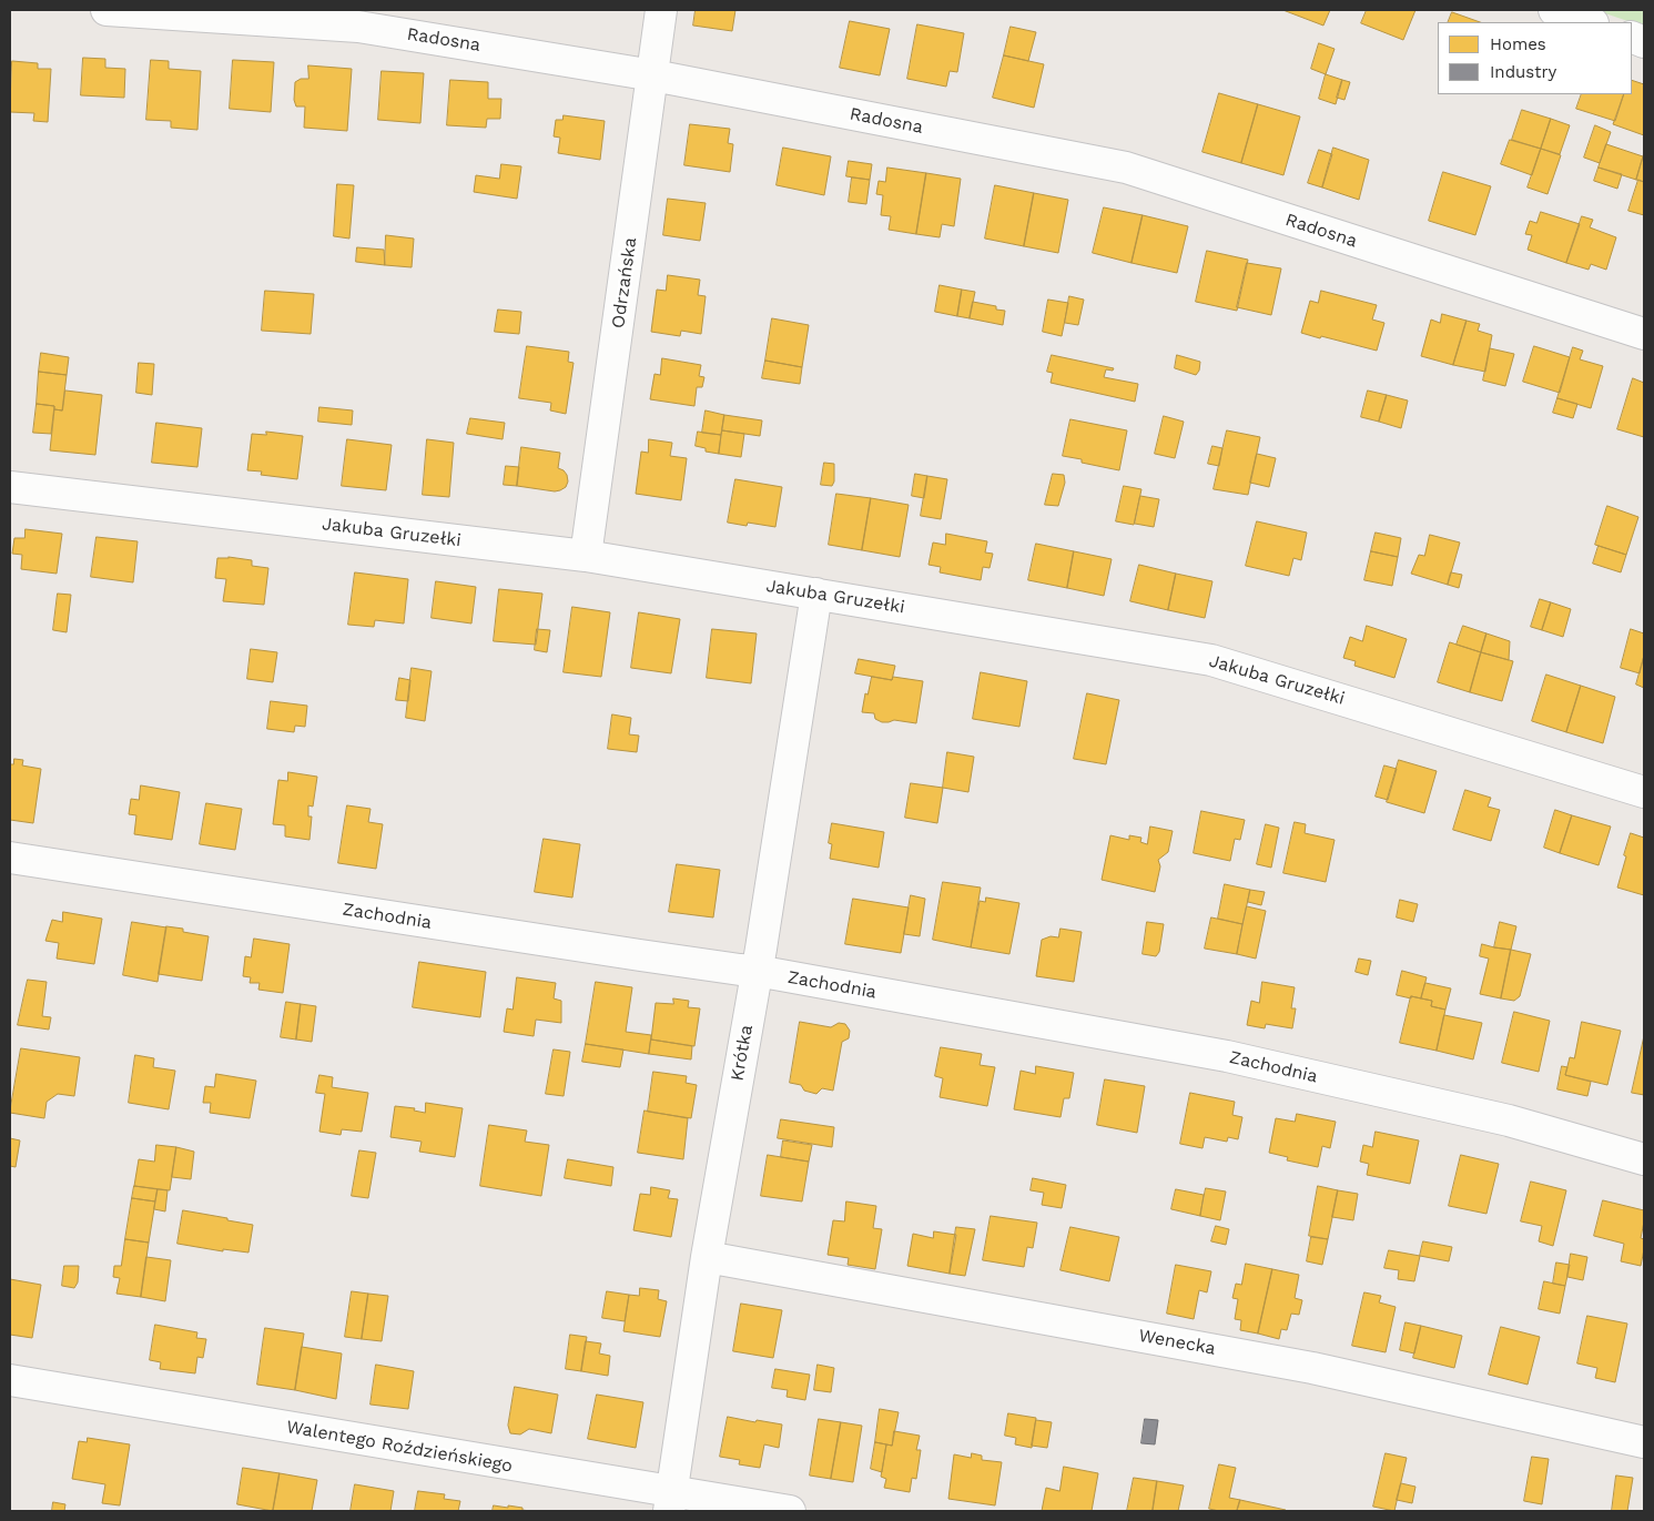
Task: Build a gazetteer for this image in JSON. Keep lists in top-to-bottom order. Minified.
{"streets":{"street":["Radosna","Odrzańska","Jakuba Gruzełki","Zachodnia","Krótka","Wenecka","Walentego Roździeńskiego"]},"crossings":[["Radosna","Odrzańska"],["Odrzańska","Jakuba Gruzełki"],["Jakuba Gruzełki","Krótka"],["Zachodnia","Krótka"],["Krótka","Wenecka"],["Krótka","Walentego Roździeńskiego"]],"legend":["Homes","Industry"]}
